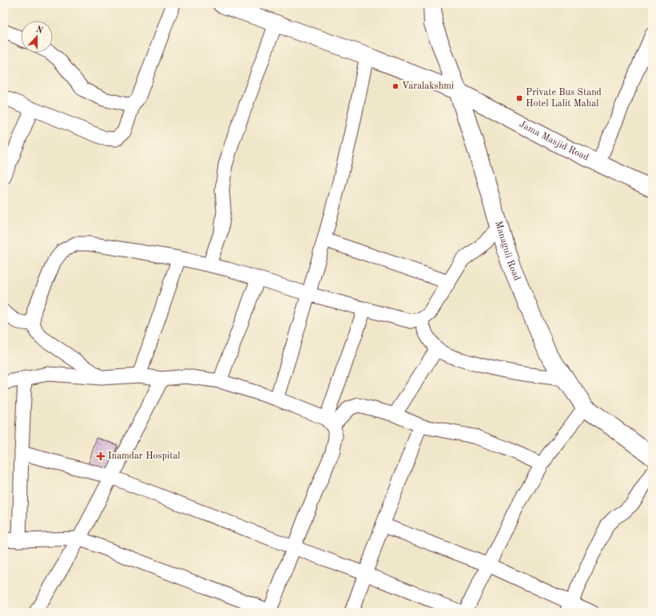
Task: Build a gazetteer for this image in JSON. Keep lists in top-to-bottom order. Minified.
{"streets":{"main road":["Managuli Road"],"street":["Jama Masjid Road"]},"crossings":[["Jama Masjid Road","Managuli Road"]],"places":{"other":["Varalakshmi"],"transit":["Private Bus Stand Hotel Lalit Mahal"],"health":["Inamdar Hospital"]},"north":"top"}
